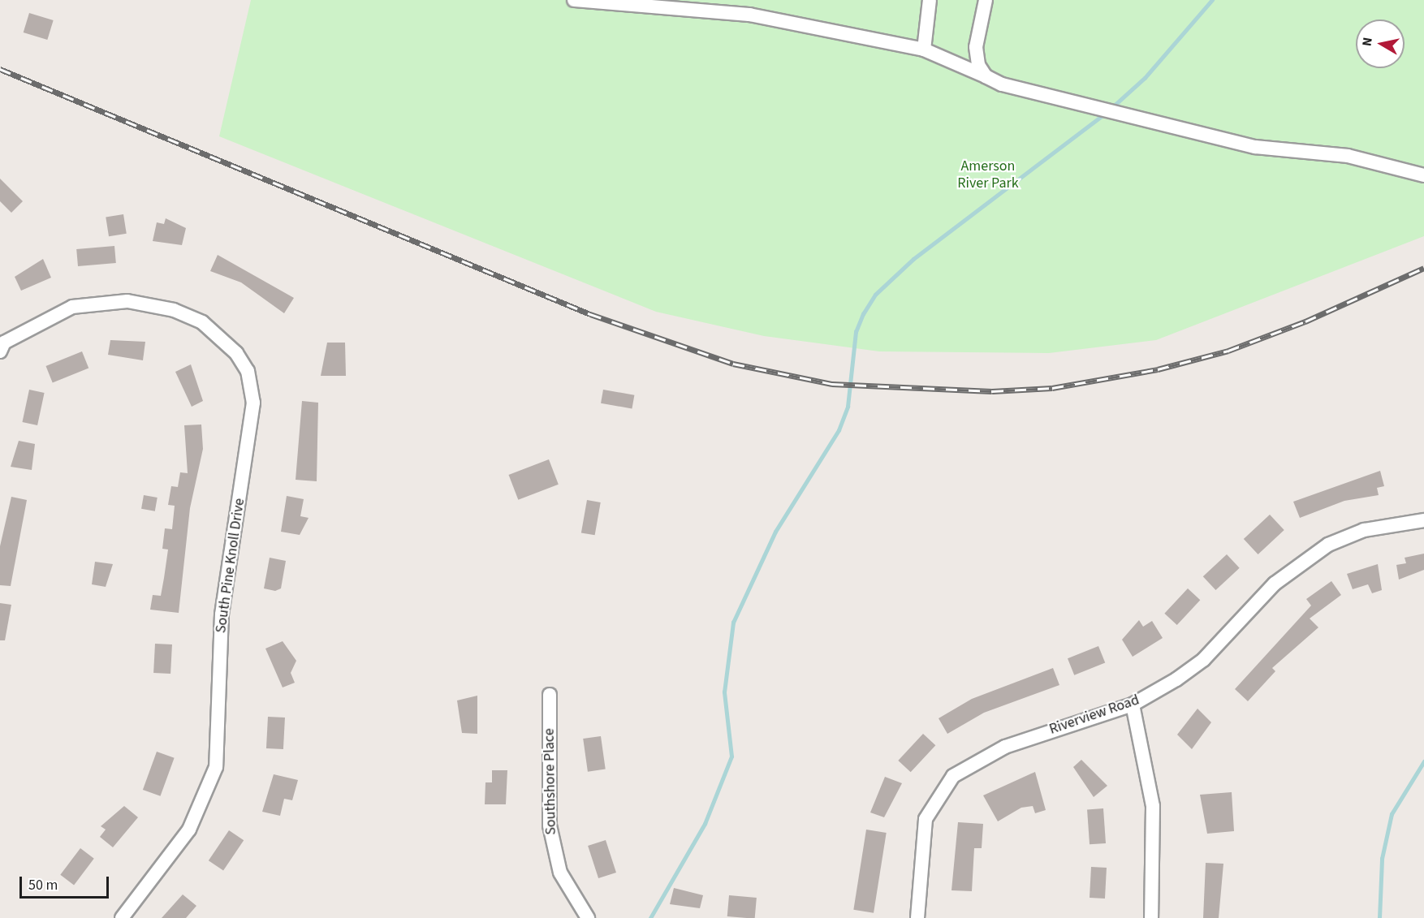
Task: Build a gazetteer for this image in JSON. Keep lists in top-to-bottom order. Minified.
{"streets":{"street":["South Pine Knoll Drive","Riverview Road","Southshore Place"]},"parks":["Amerson River Park"],"scale_bar":"50 m","north":"left"}
